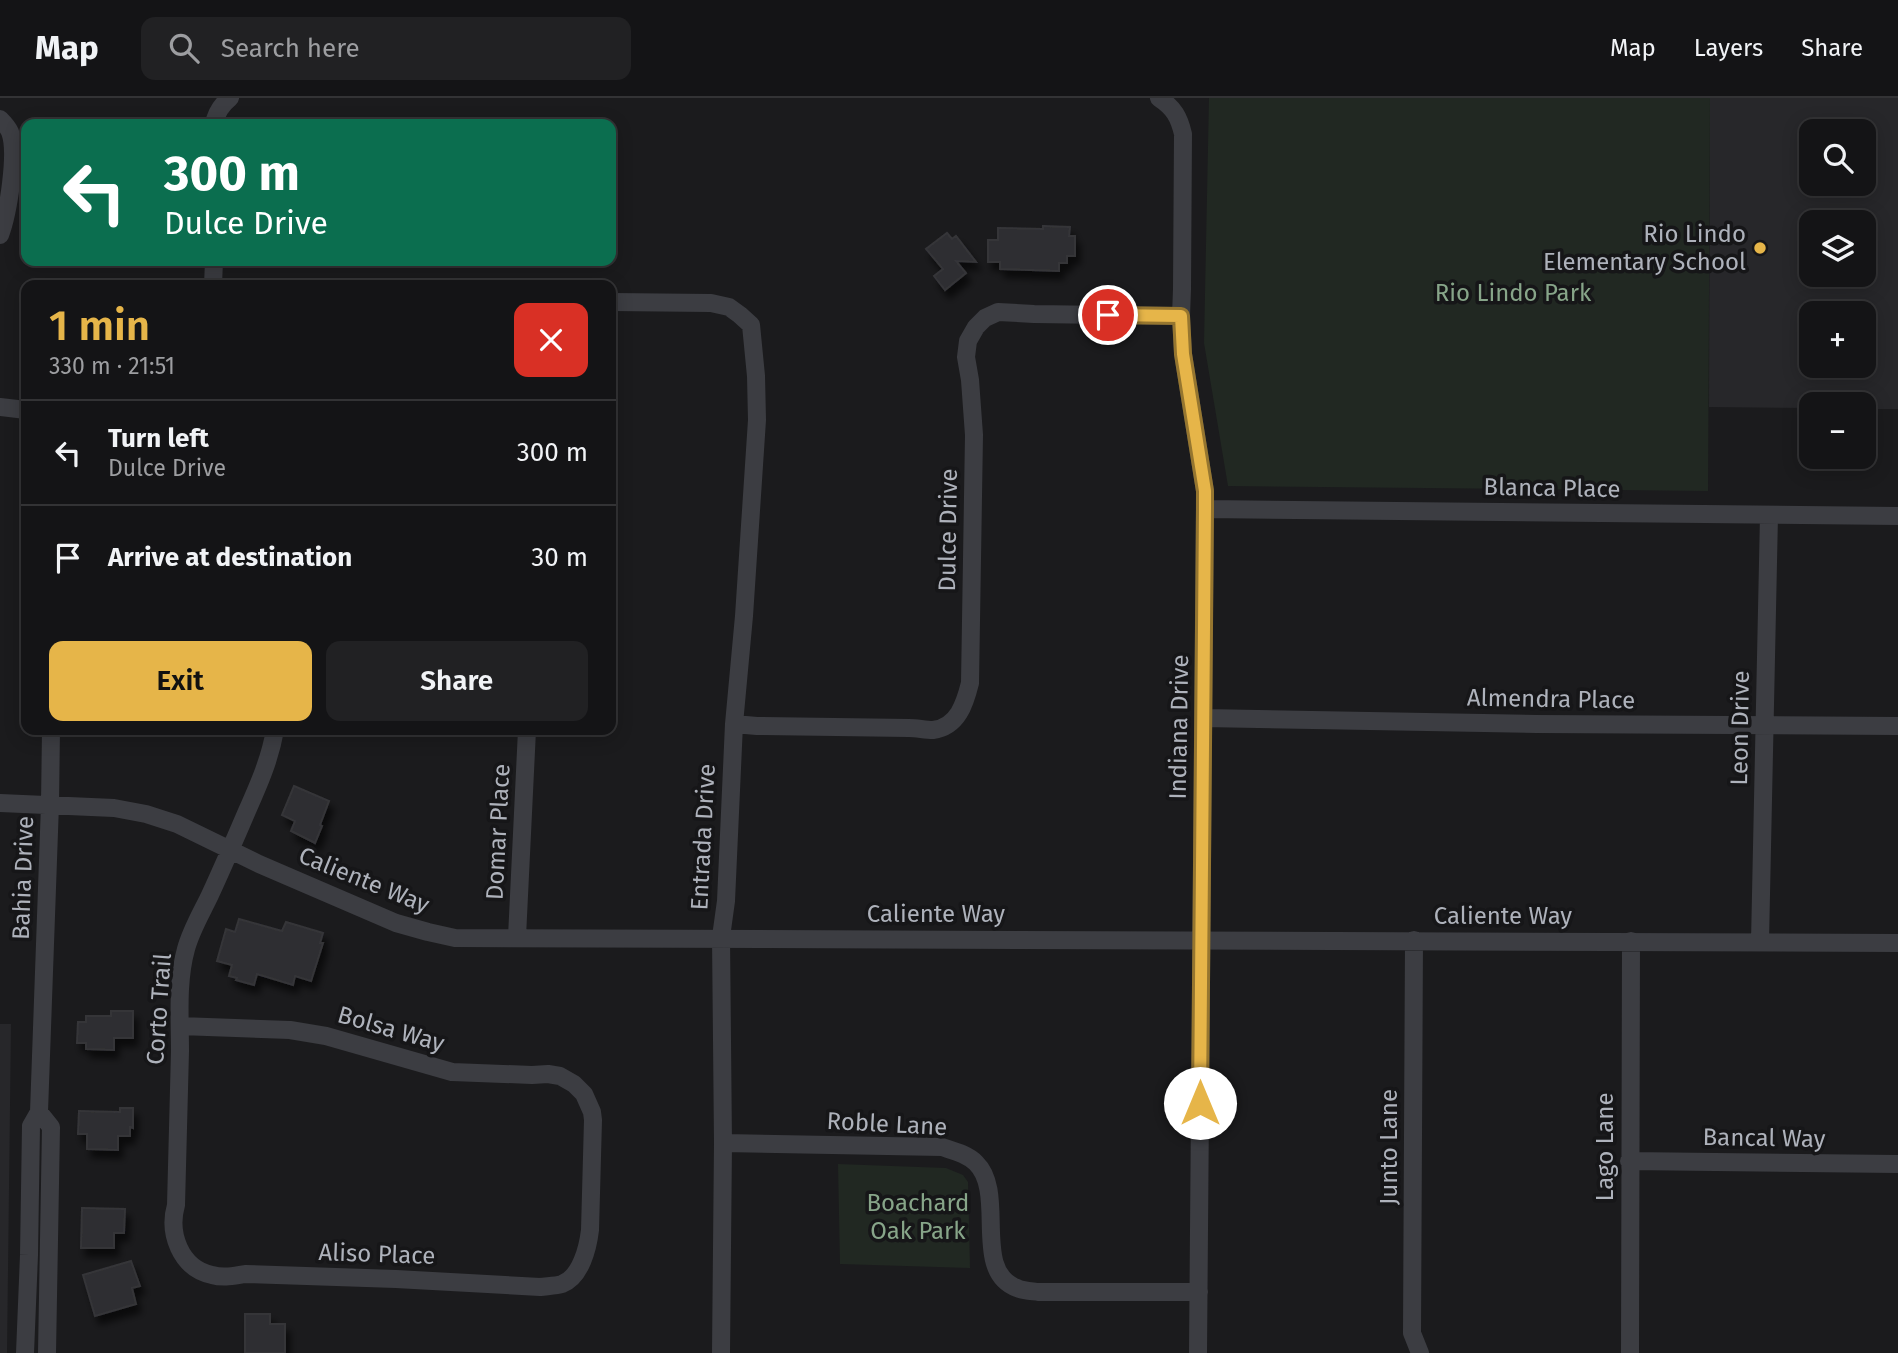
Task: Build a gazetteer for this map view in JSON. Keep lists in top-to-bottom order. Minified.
{"streets":{"street":["Blanca Place","Dulce Drive","Almendra Place","Indiana Drive","Leon Drive","Domar Place","Entrada Drive","Bahia Drive","Caliente Way","Corto Trail","Bolsa Way","Roble Lane","Bancal Way","Junto Lane","Lago Lane","Aliso Place"]},"crossings":[["Blanca Place","Indiana Drive"],["Blanca Place","Leon Drive"],["Dulce Drive","Indiana Drive"],["Dulce Drive","Entrada Drive"],["Almendra Place","Indiana Drive"],["Almendra Place","Leon Drive"],["Indiana Drive","Caliente Way"],["Indiana Drive","Roble Lane"],["Leon Drive","Caliente Way"],["Domar Place","Caliente Way"],["Entrada Drive","Caliente Way"],["Entrada Drive","Roble Lane"],["Bahia Drive","Caliente Way"],["Caliente Way","Corto Trail"],["Caliente Way","Junto Lane"],["Caliente Way","Lago Lane"],["Corto Trail","Bolsa Way"],["Corto Trail","Aliso Place"],["Bolsa Way","Aliso Place"],["Bancal Way","Lago Lane"]],"parks":["Rio Lindo Park","Boachard Oak Park"],"places":["Rio Lindo Elementary School"],"page":{"header":"Map","search":"Search here","nav":["Map","Layers","Share"],"map_buttons":["+","−"],"turn":["300 m","Dulce Drive"],"heading":["1 min","330 m · 21:51"],"list":[{"name":"Turn left","note":"Dulce Drive","value":"300 m"},{"name":"Arrive at destination","value":"30 m"}],"buttons":["Exit","Share"]}}
